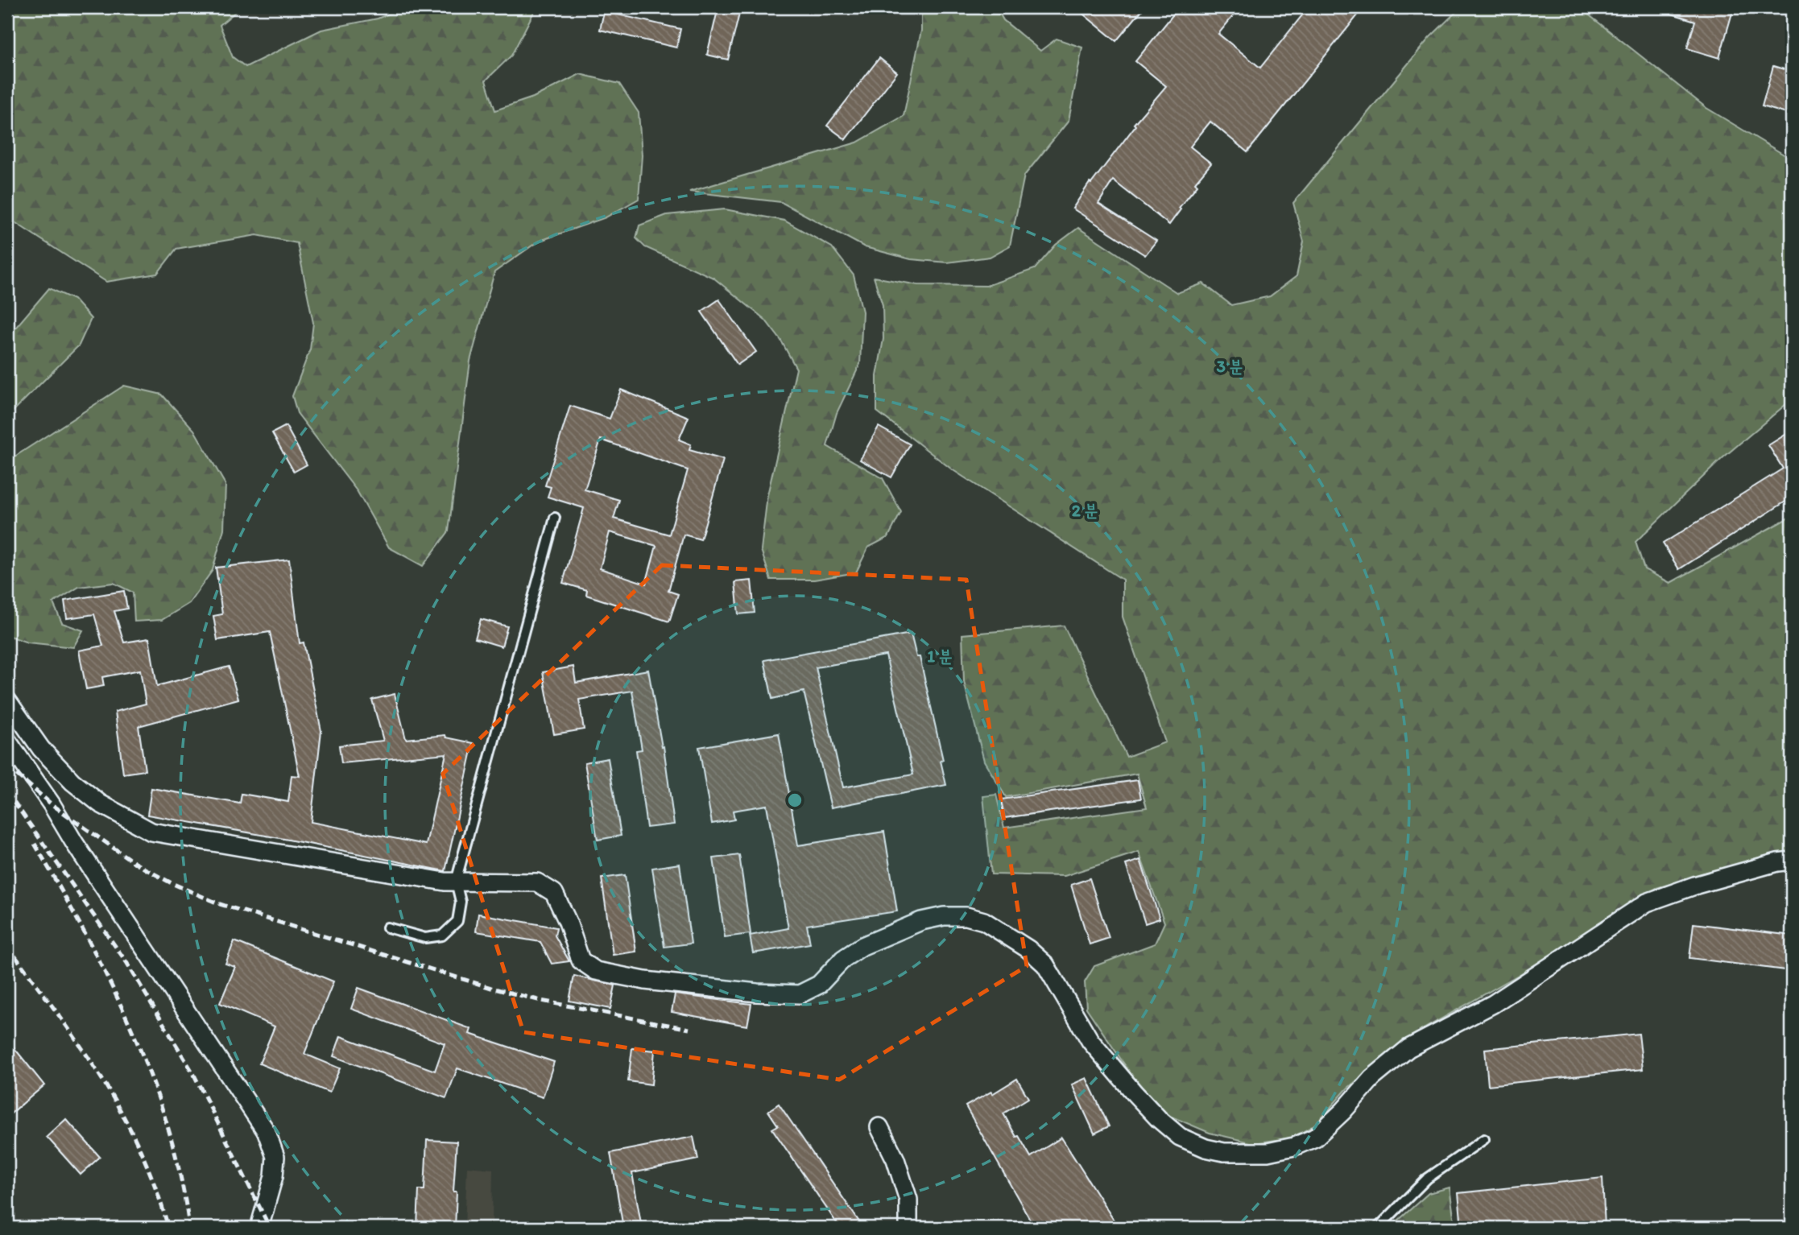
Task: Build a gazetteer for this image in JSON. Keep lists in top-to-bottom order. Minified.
{"rings":["3 분","2 분","1 분"]}
